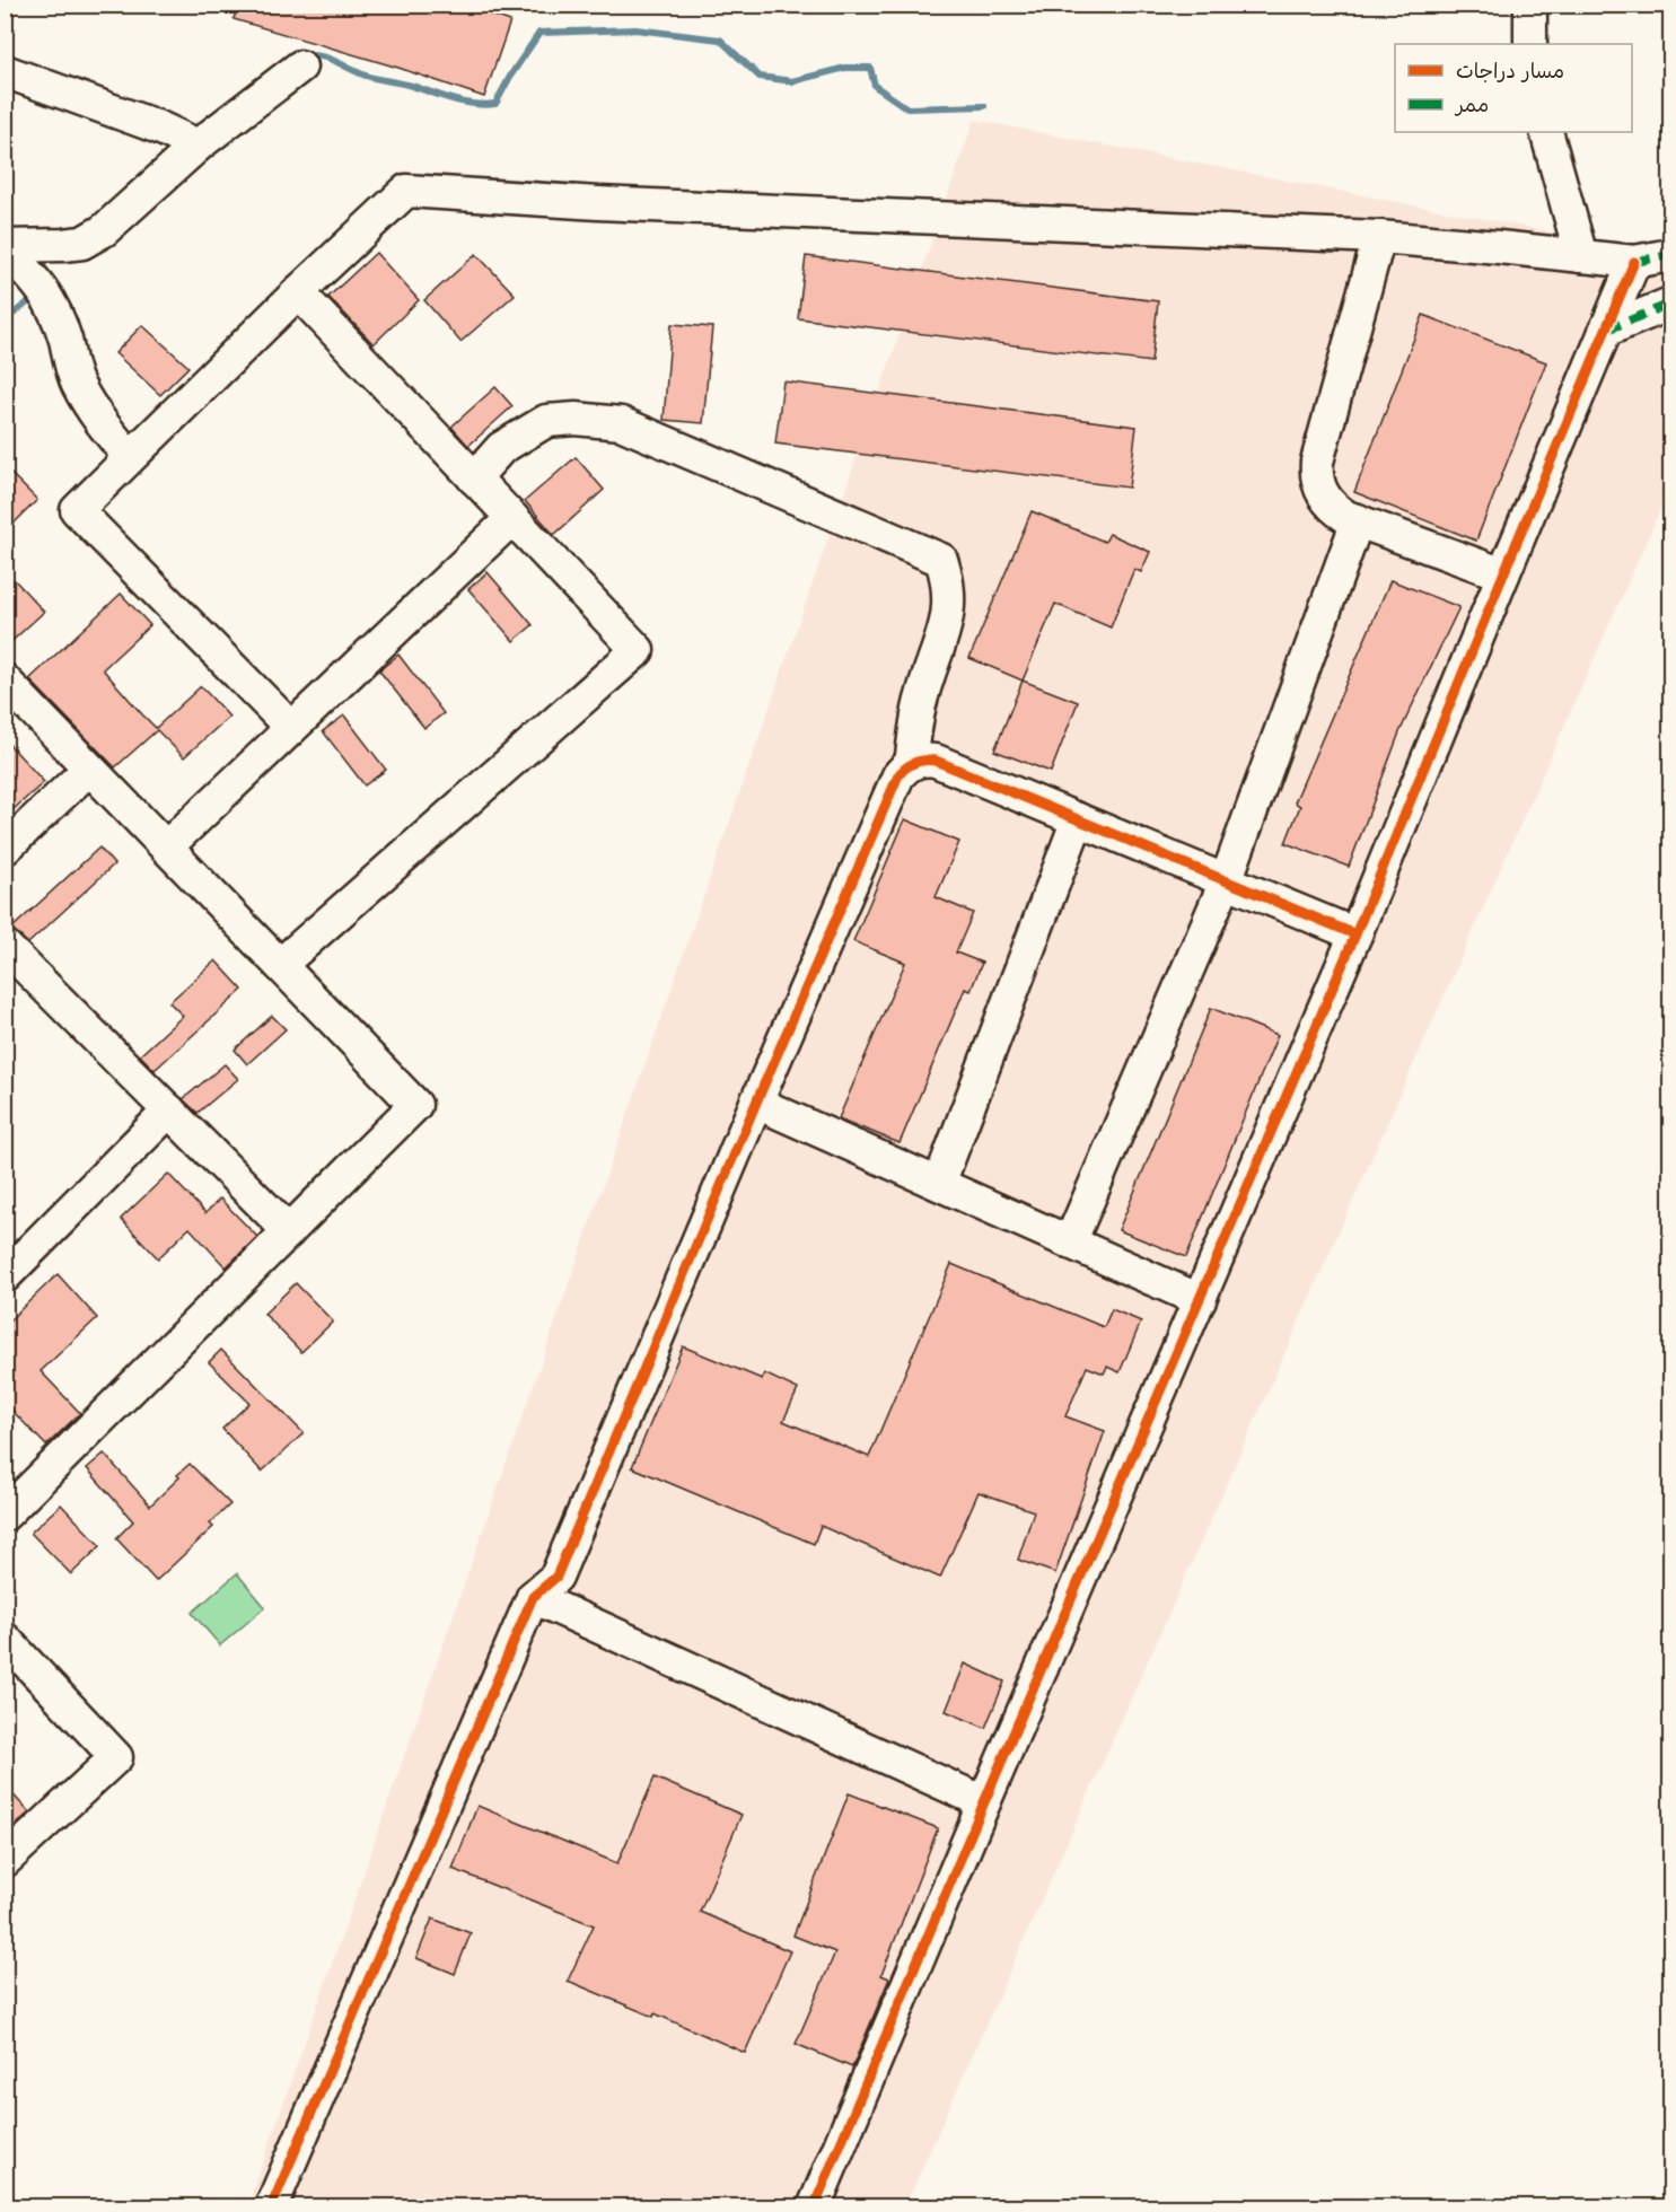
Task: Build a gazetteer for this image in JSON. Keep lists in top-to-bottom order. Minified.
{"legend":["مسار دراجات","ممر"]}
